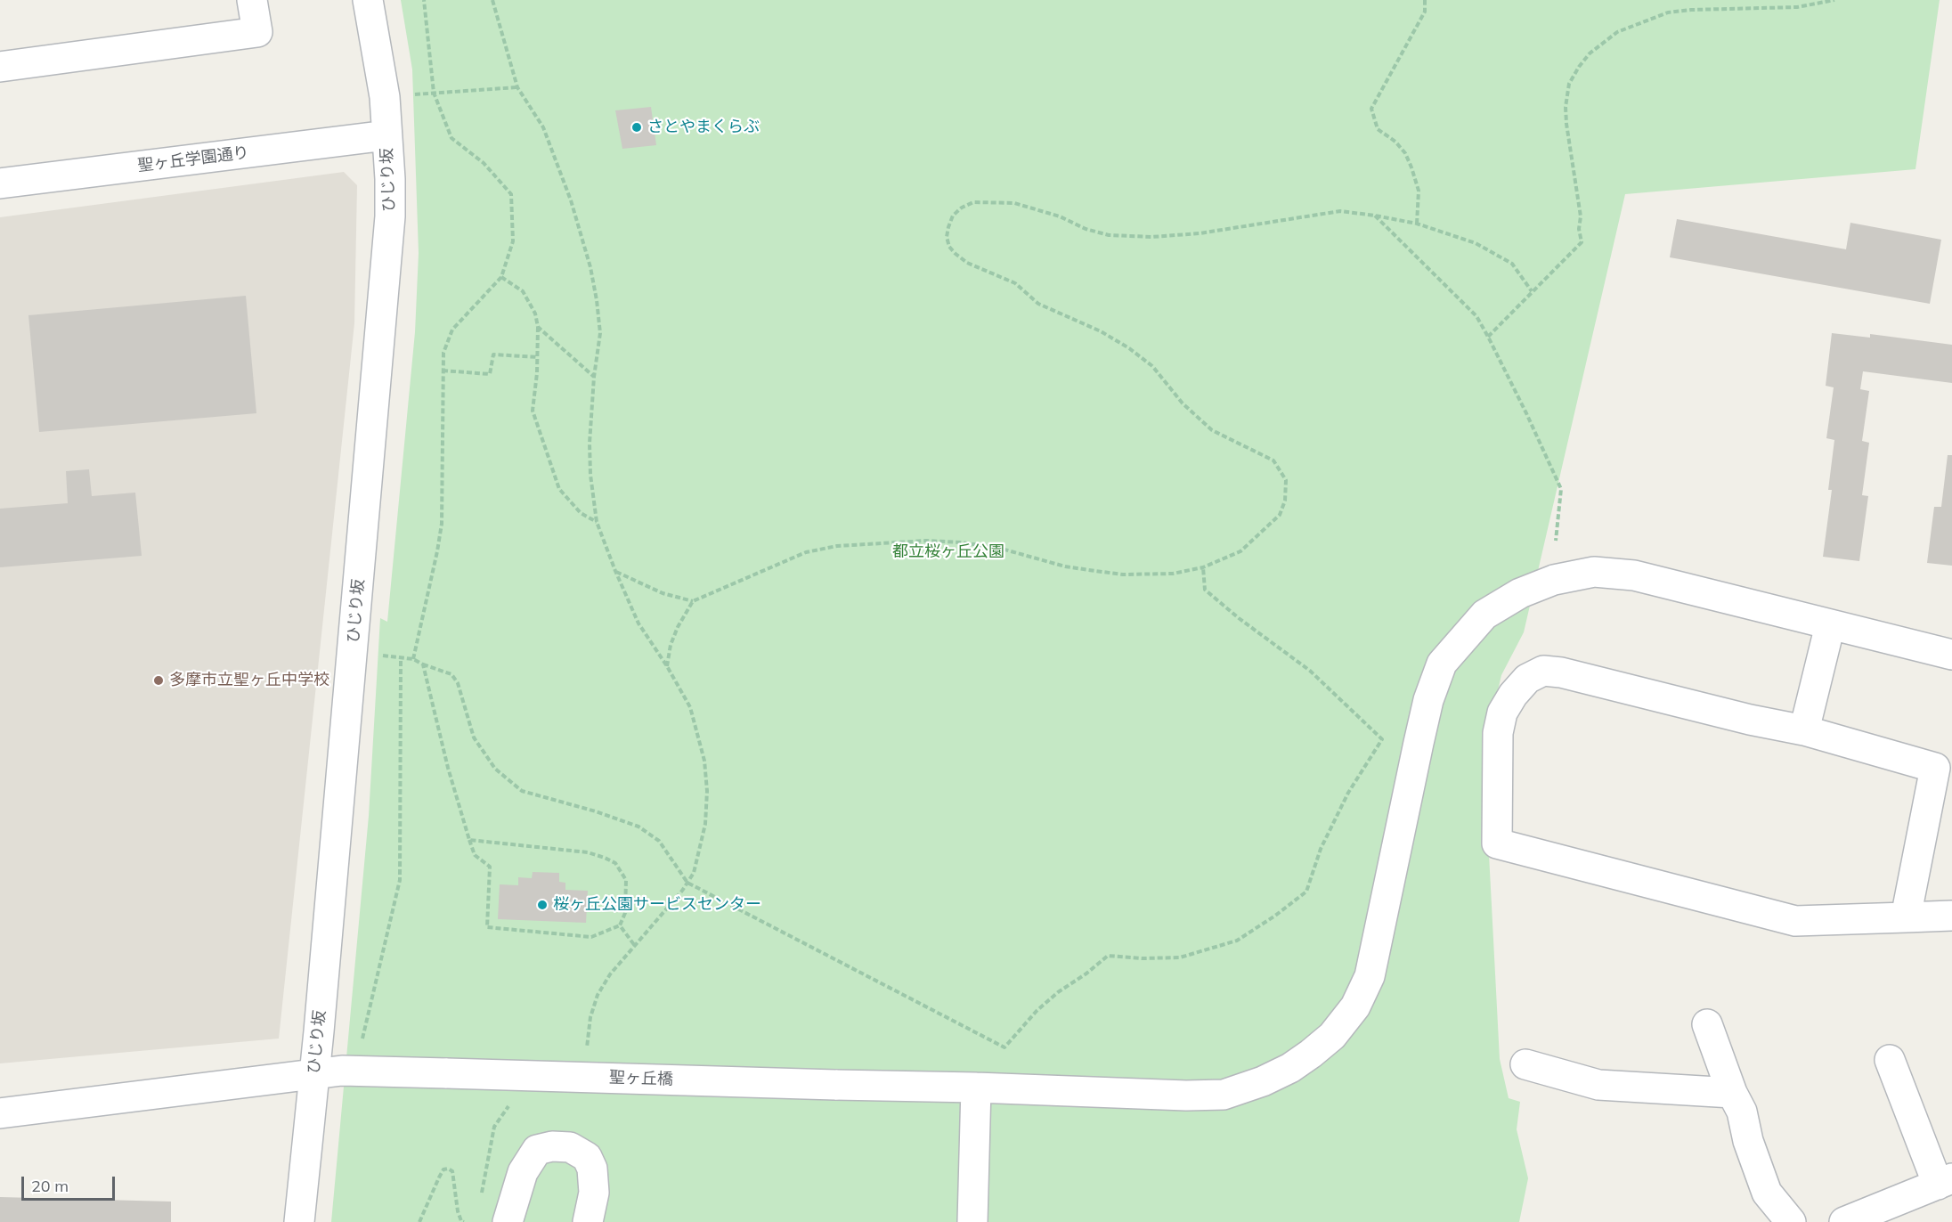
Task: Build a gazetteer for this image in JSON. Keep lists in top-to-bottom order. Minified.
{"streets":{"street":["聖ヶ丘学園通り","ひじり坂","聖ヶ丘橋"]},"crossings":[["聖ヶ丘学園通り","ひじり坂"],["ひじり坂","聖ヶ丘橋"]],"parks":["都立桜ヶ丘公園"],"places":["さとやまくらぶ","多摩市立聖ヶ丘中学校","桜ヶ丘公園サービスセンター"],"scale_bar":"20 m"}
